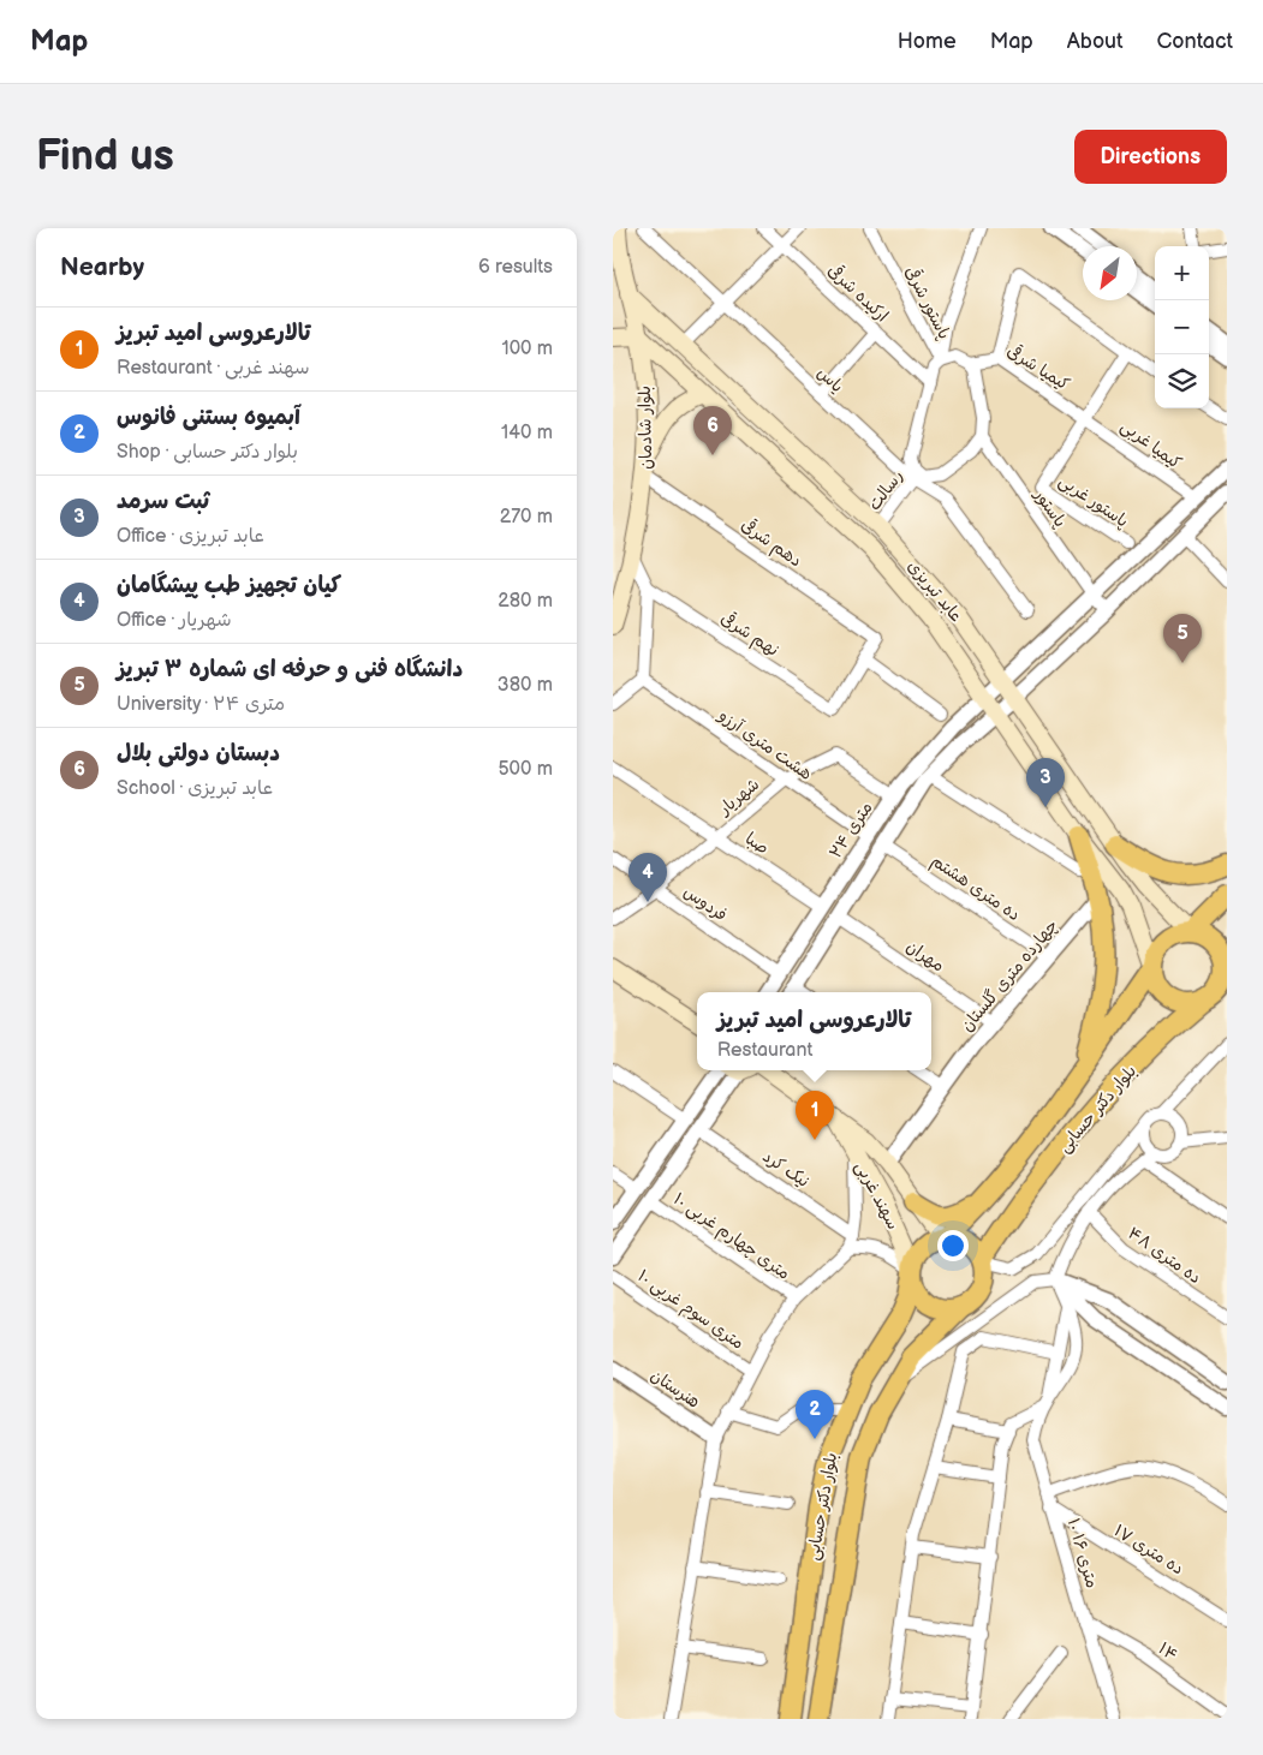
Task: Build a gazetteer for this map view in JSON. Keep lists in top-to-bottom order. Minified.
{"streets":{"main road":["بلوار شادمان","عابد تبریزی","بلوار دکتر حسابی","سهند غربی"],"street":["ارکیده شرقی","پاستور شرقی","کیمیا شرقی","یاس","کیمیا غربی","رسالت","پاستور غربی","پاستور","دهم شرقی","نهم شرقی","هشت متری آرزو","شهریار","۲۴ متری","صبا","ده متری هشتم","فردوس","مهران","چهارده متری گلستان","نیک کرد","۱۰ متری چهارم غربی","ده متری ۴۸","۱۰ متری سوم غربی","هنرستان","ده متری ۱۷","۱۰ متری ۱۶","۱۴"]},"crossings":[["پاستور شرقی","کیمیا شرقی"],["کیمیا شرقی","کیمیا غربی"],["کیمیا شرقی","پاستور غربی"],["یاس","رسالت"],["بلوار شادمان","دهم شرقی"],["بلوار شادمان","عابد تبریزی"],["کیمیا غربی","پاستور غربی"],["رسالت","عابد تبریزی"],["دهم شرقی","نهم شرقی"],["عابد تبریزی","۲۴ متری"],["عابد تبریزی","بلوار دکتر حسابی"],["هشت متری آرزو","شهریار"],["هشت متری آرزو","۲۴ متری"],["شهریار","۲۴ متری"],["شهریار","صبا"],["شهریار","فردوس"],["۲۴ متری","صبا"],["۲۴ متری","فردوس"],["ده متری هشتم","چهارده متری گلستان"],["مهران","چهارده متری گلستان"],["چهارده متری گلستان","سهند غربی"],["بلوار دکتر حسابی","سهند غربی"],["ده متری ۱۷","۱۰ متری ۱۶"],["۱۰ متری ۱۶","۱۴"]],"north":"bottom left","page":{"header":"Map","nav":["Home","Map","About","Contact"],"buttons":"Directions","title":"Find us","heading":["Nearby","6 results"],"map_buttons":["+","−"],"list":[{"mark":"1","name":"تالارعروسی امید تبریز","note":"Restaurant · سهند غربی","value":"100 m"},{"mark":"2","name":"آبمیوه بستنی فانوس","note":"Shop · بلوار دکتر حسابی","value":"140 m"},{"mark":"3","name":"ثبت سرمد","note":"Office · عابد تبریزی","value":"270 m"},{"mark":"4","name":"کیان تجهیز طب پیشگامان","note":"Office · شهریار","value":"280 m"},{"mark":"5","name":"دانشگاه فنی و حرفه ای شماره ۳ تبریز","note":"University · ۲۴ متری","value":"380 m"},{"mark":"6","name":"دبستان دولتی بلال","note":"School · عابد تبریزی","value":"500 m"}],"pins":["6","5","3","4","1","2"],"popup":["تالارعروسی امید تبریز","Restaurant"]}}
